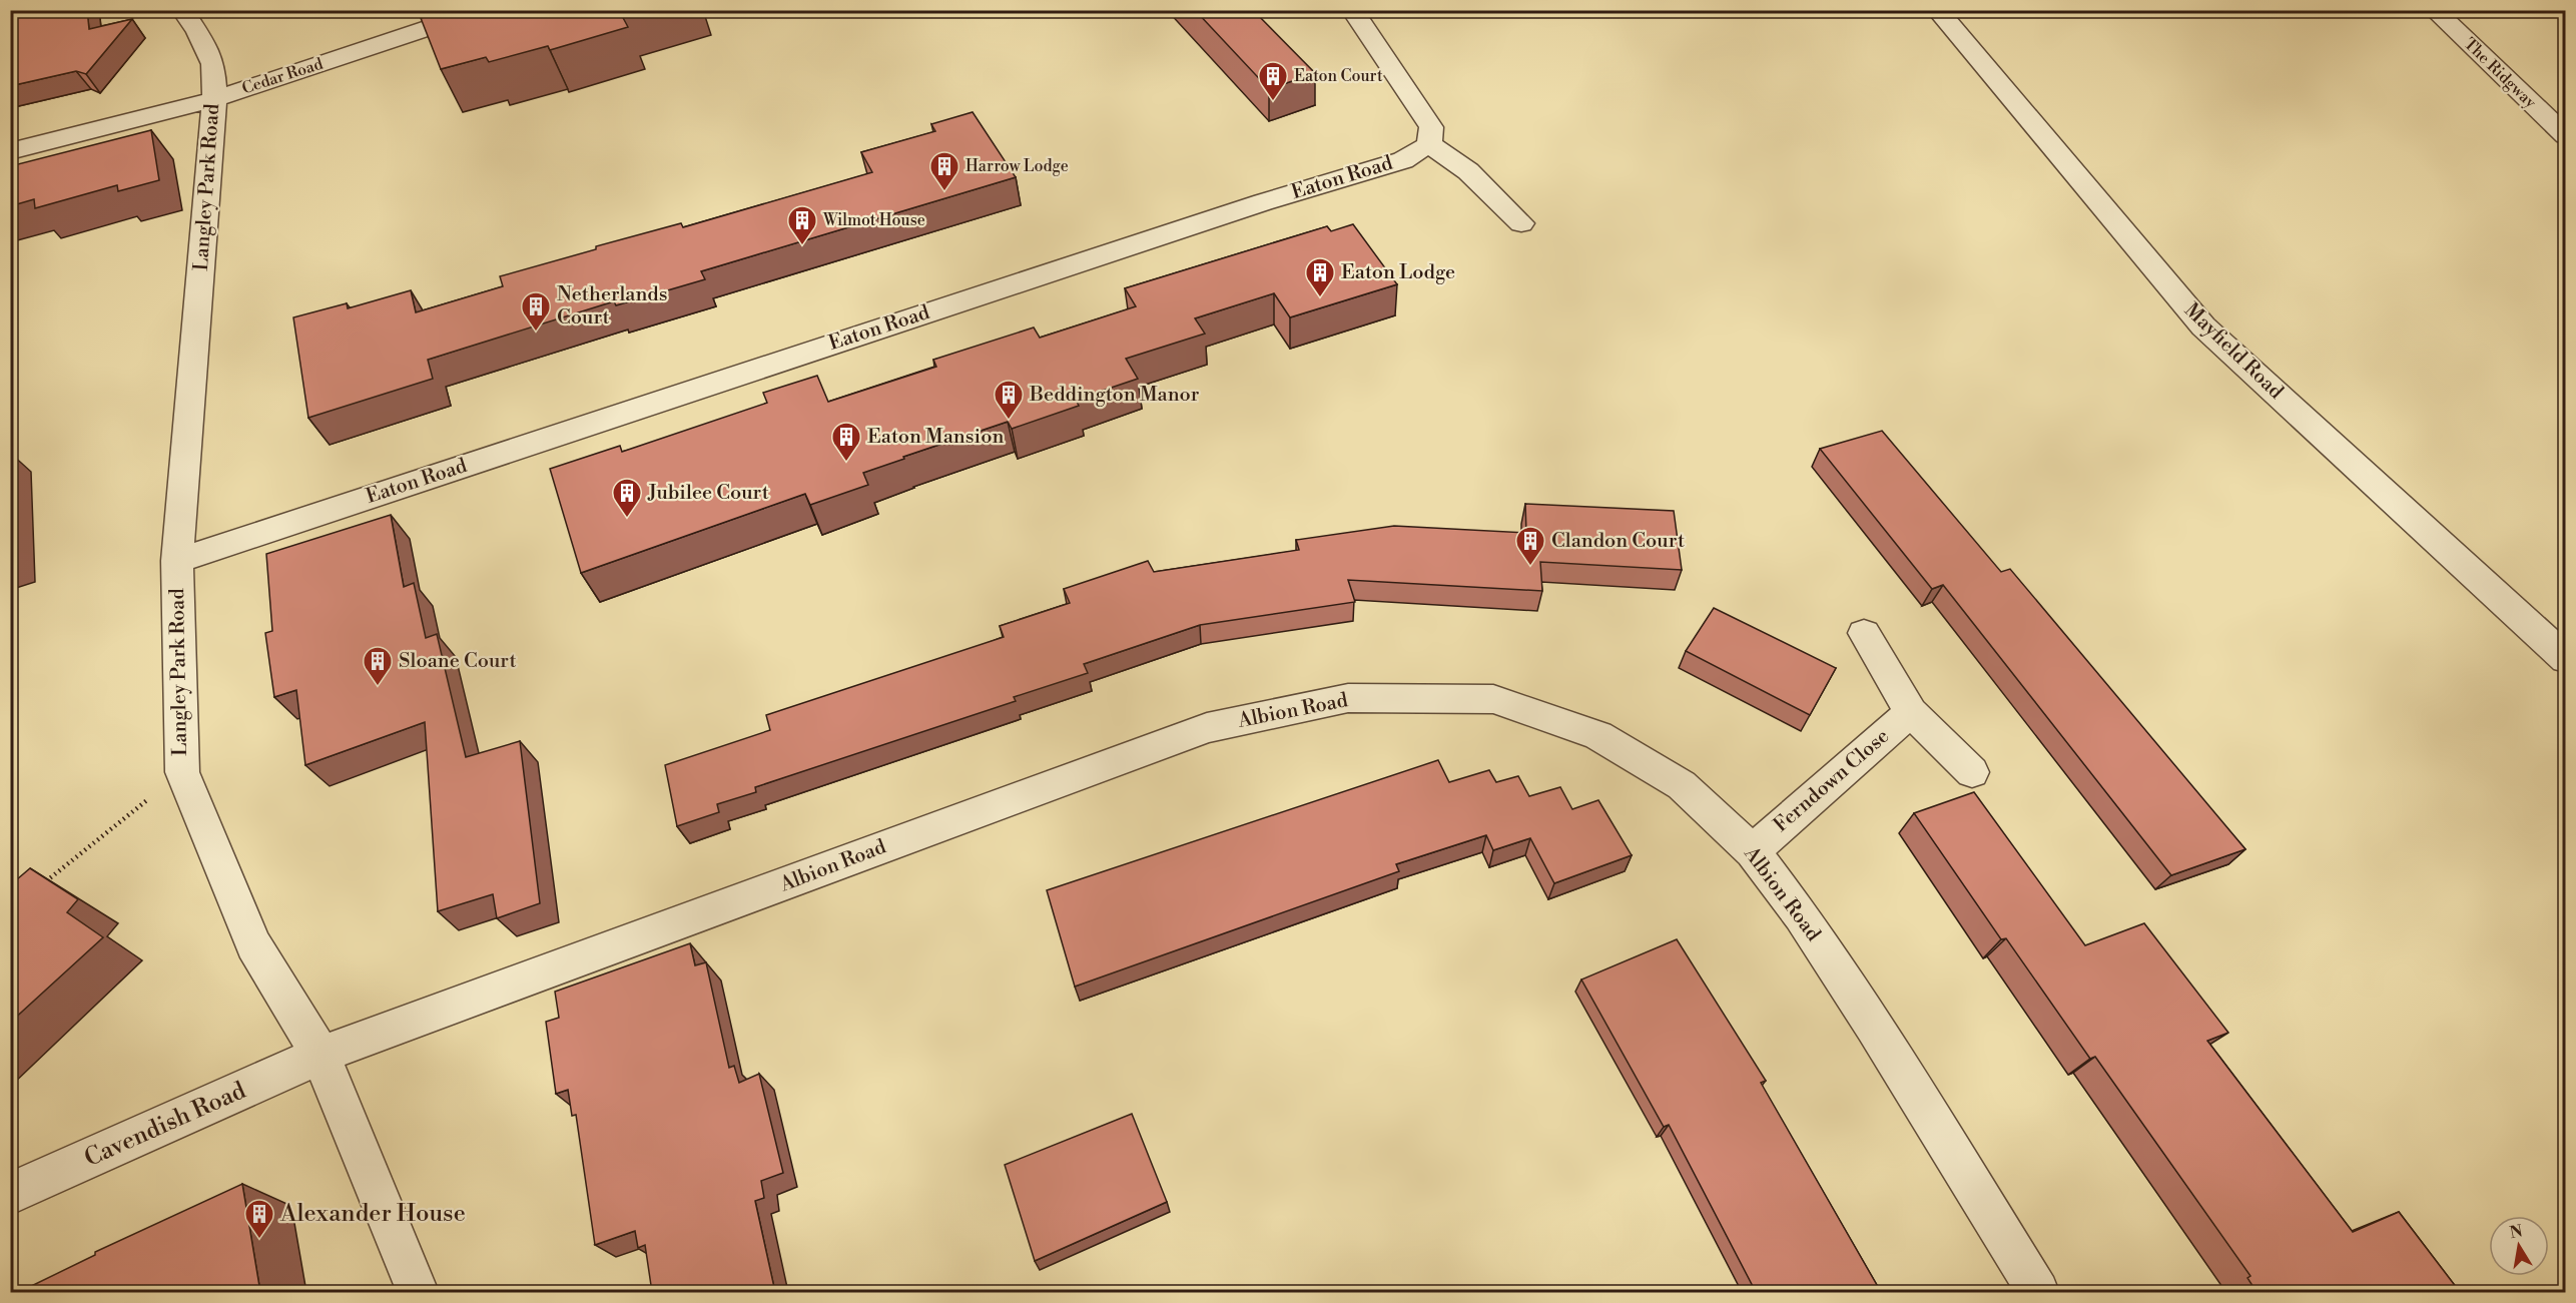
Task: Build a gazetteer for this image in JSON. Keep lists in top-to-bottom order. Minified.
{"streets":{"street":["The Ridgway","Cedar Road","Eaton Road","Langley Park Road","Mayfield Road","Albion Road","Ferndown Close","Cavendish Road"]},"crossings":[["Cedar Road","Langley Park Road"],["Eaton Road","Langley Park Road"],["Langley Park Road","Albion Road"],["Langley Park Road","Cavendish Road"],["Albion Road","Ferndown Close"],["Albion Road","Cavendish Road"]],"places":{"building":["Eaton Court","Harrow Lodge","Wilmot House","Eaton Lodge","Netherlands Court","Beddington Manor","Eaton Mansion","Jubilee Court","Clandon Court","Sloane Court","Alexander House"]},"north":"top"}
